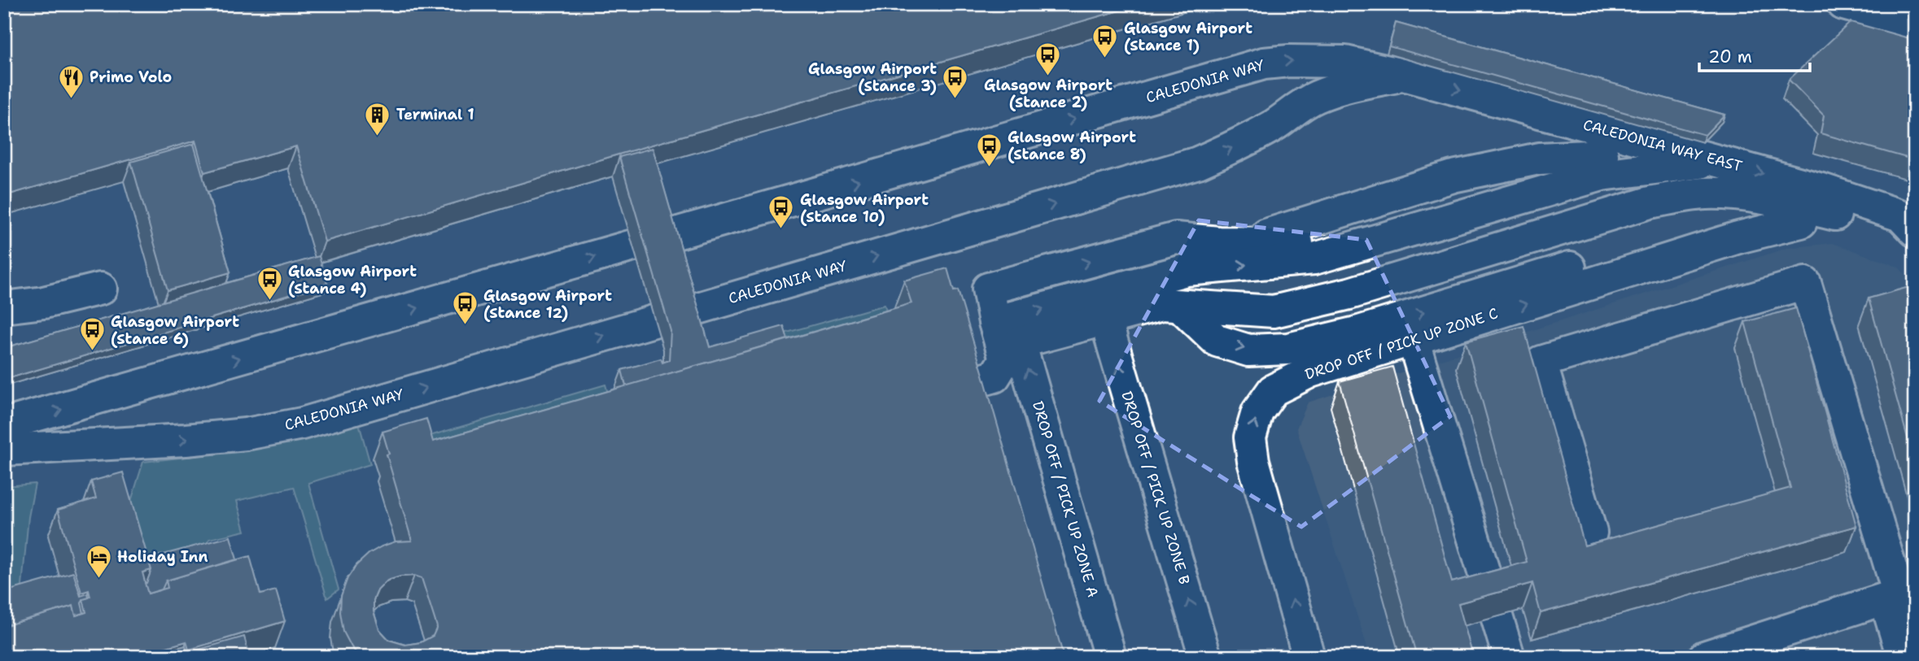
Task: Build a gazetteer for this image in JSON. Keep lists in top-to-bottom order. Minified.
{"streets":{"street":["CALEDONIA WAY","CALEDONIA WAY EAST","DROP OFF / PICK UP ZONE C","DROP OFF / PICK UP ZONE B","DROP OFF / PICK UP ZONE A"]},"crossings":[["CALEDONIA WAY","CALEDONIA WAY EAST"],["DROP OFF / PICK UP ZONE B","DROP OFF / PICK UP ZONE A"]],"one_way":["DROP OFF / PICK UP ZONE B","DROP OFF / PICK UP ZONE A"],"places":{"bus stop":["Glasgow Airport (Stance 1)","Glasgow Airport (Stance 2)","Glasgow Airport (Stance 3)","Glasgow Airport (Stance 8)","Glasgow Airport (Stance 10)","Glasgow Airport (Stance 4)","Glasgow Airport (Stance 12)","Glasgow Airport (Stance 6)"],"restaurant":["Primo Volo"],"building":["Terminal 1"],"hotel":["Holiday Inn"]},"scale_bar":"20 m"}
